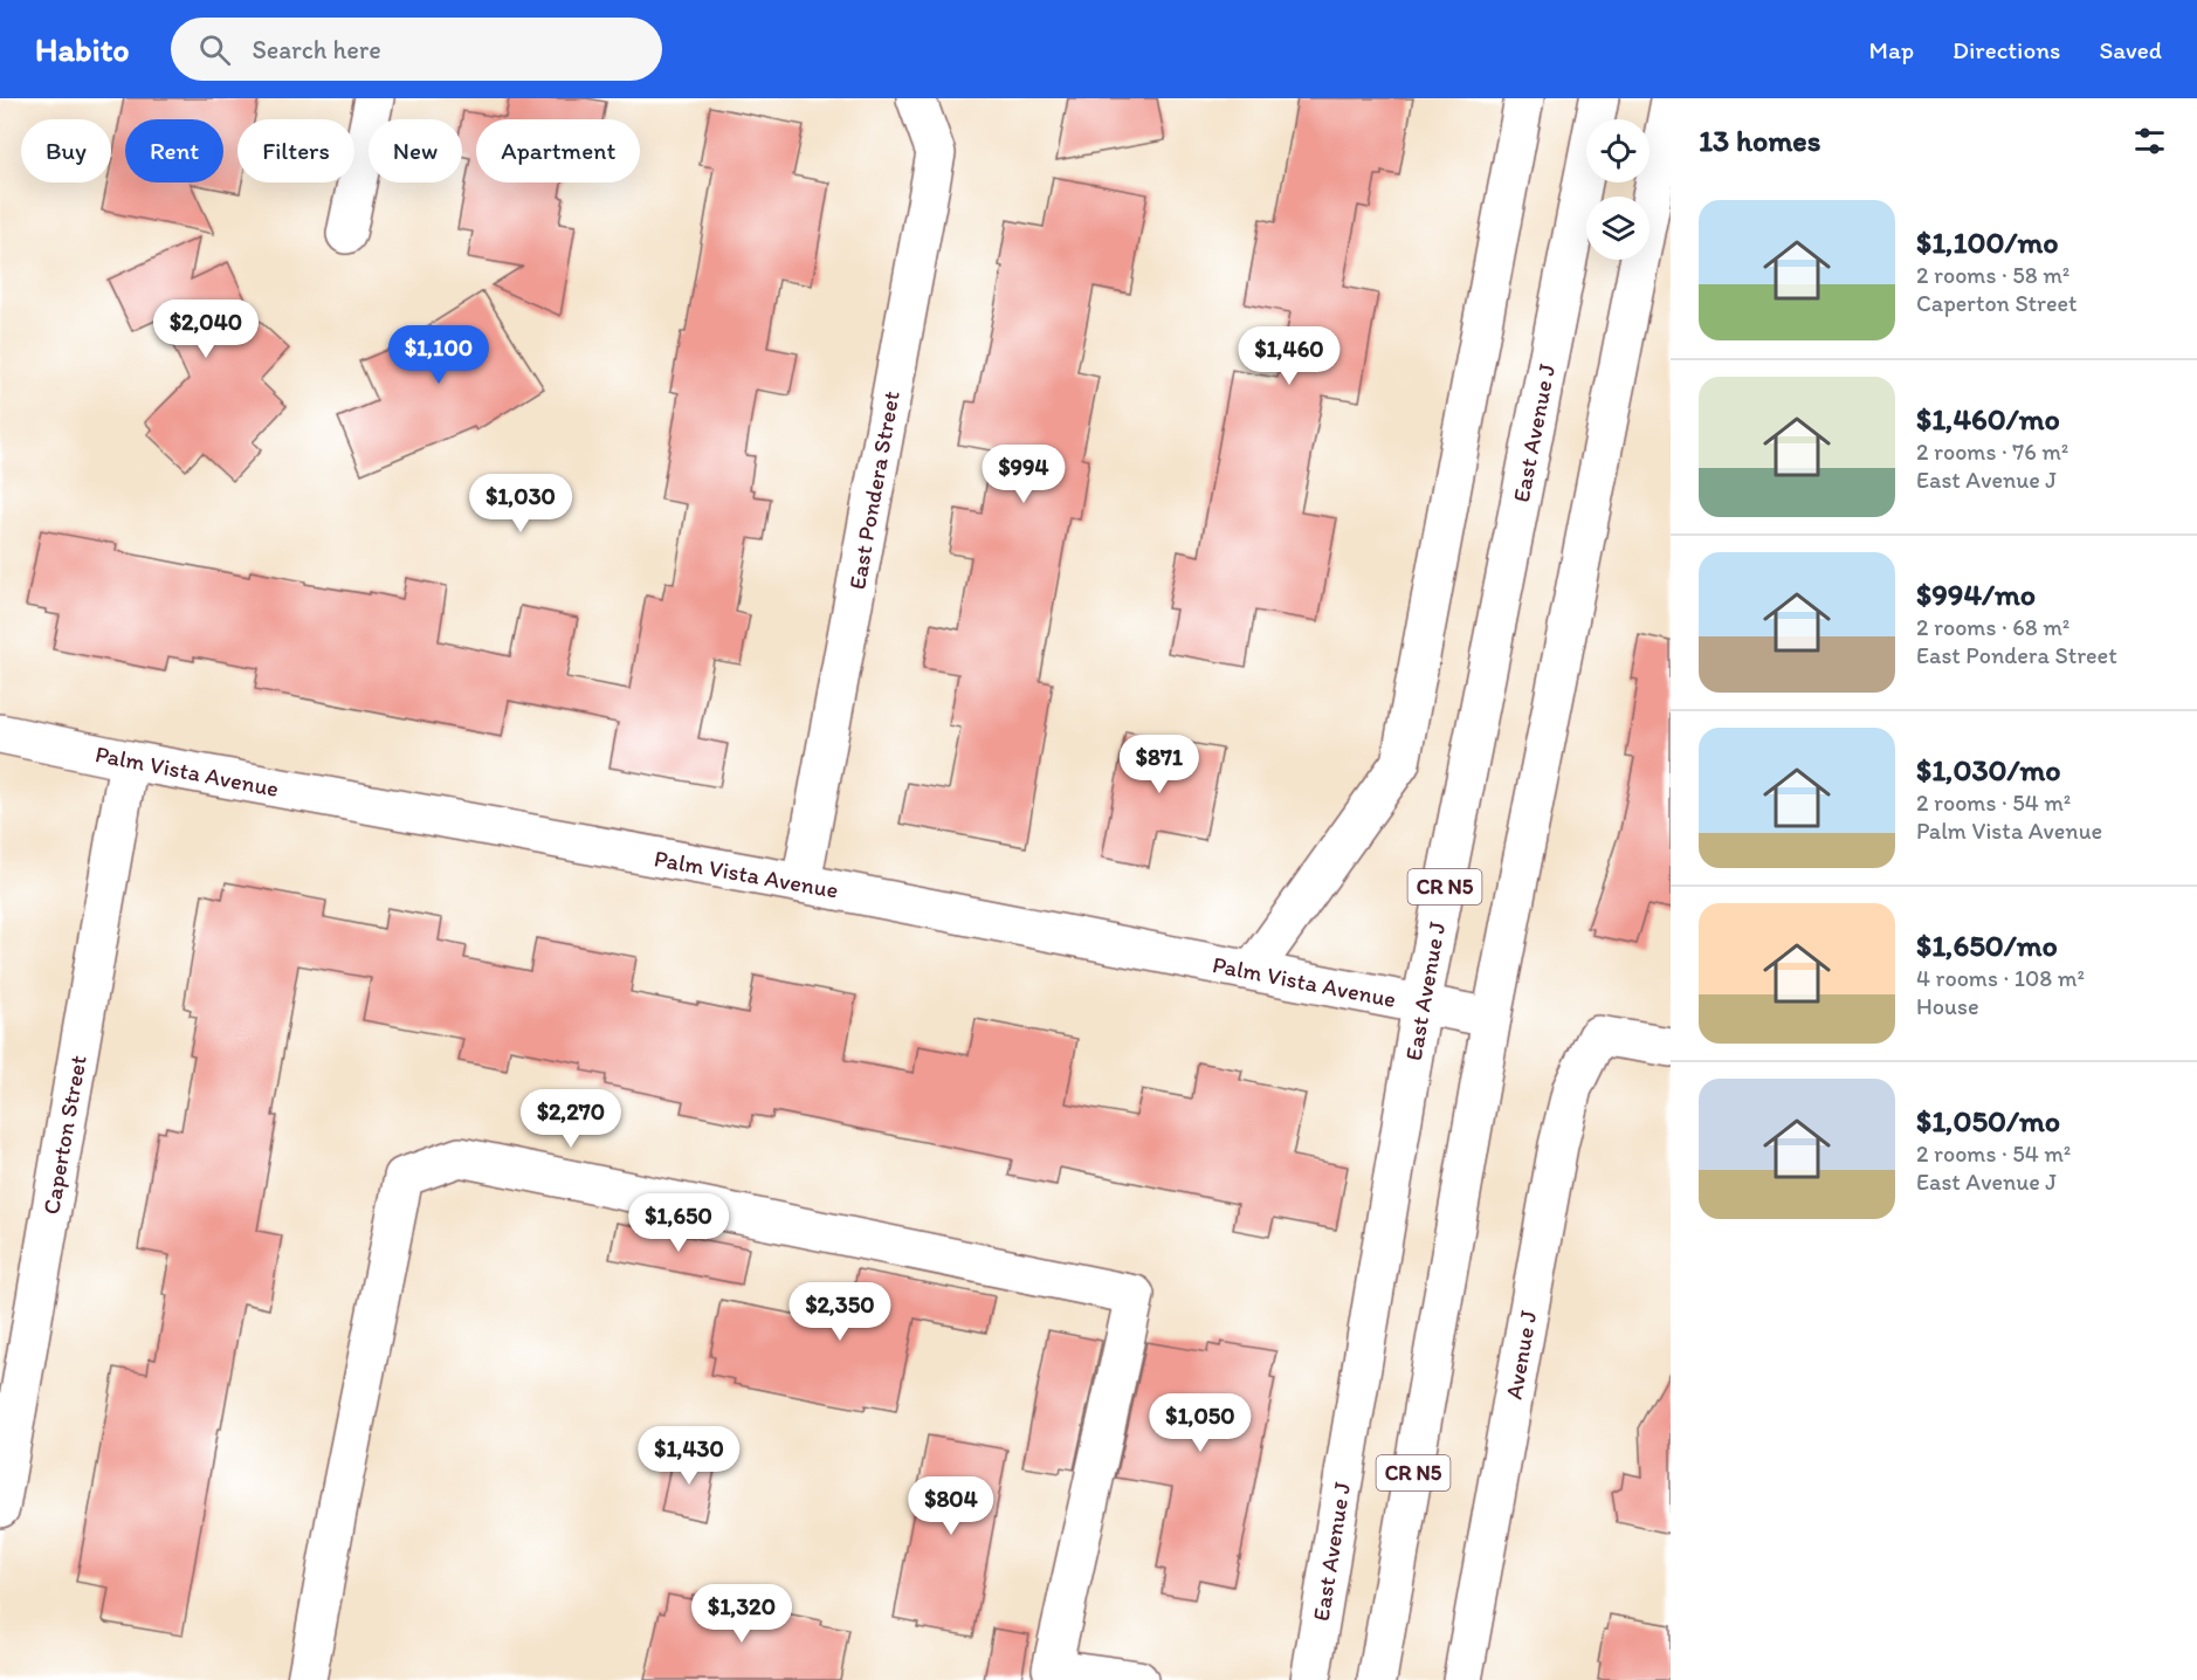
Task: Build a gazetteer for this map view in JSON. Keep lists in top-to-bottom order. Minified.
{"streets":{"street":["East Avenue J","East Pondera Street","Palm Vista Avenue","CR N5","Caperton Street","Avenue J"]},"crossings":[["East Avenue J","Palm Vista Avenue"],["East Pondera Street","Palm Vista Avenue"],["Palm Vista Avenue","CR N5"],["Palm Vista Avenue","Caperton Street"]],"page":{"header":"Habito","search":"Search here","nav":["Map","Directions","Saved"],"heading":"13 homes","chip":["Buy","Rent","Filters","New","Apartment"],"list":[{"name":"$1,100/mo","note":"2 rooms · 58 m² · Caperton Street"},{"name":"$1,460/mo","note":"2 rooms · 76 m² · East Avenue J"},{"name":"$994/mo","note":"2 rooms · 68 m² · East Pondera Street"},{"name":"$1,030/mo","note":"2 rooms · 54 m² · Palm Vista Avenue"},{"name":"$1,650/mo","note":"4 rooms · 108 m² · House"},{"name":"$1,050/mo","note":"2 rooms · 54 m² · East Avenue J"}],"price":["$2,040","$1,100","$1,460","$994","$1,030","$871","$2,270","$1,650","$2,350","$1,050","$1,430","$804","$1,320"]}}
